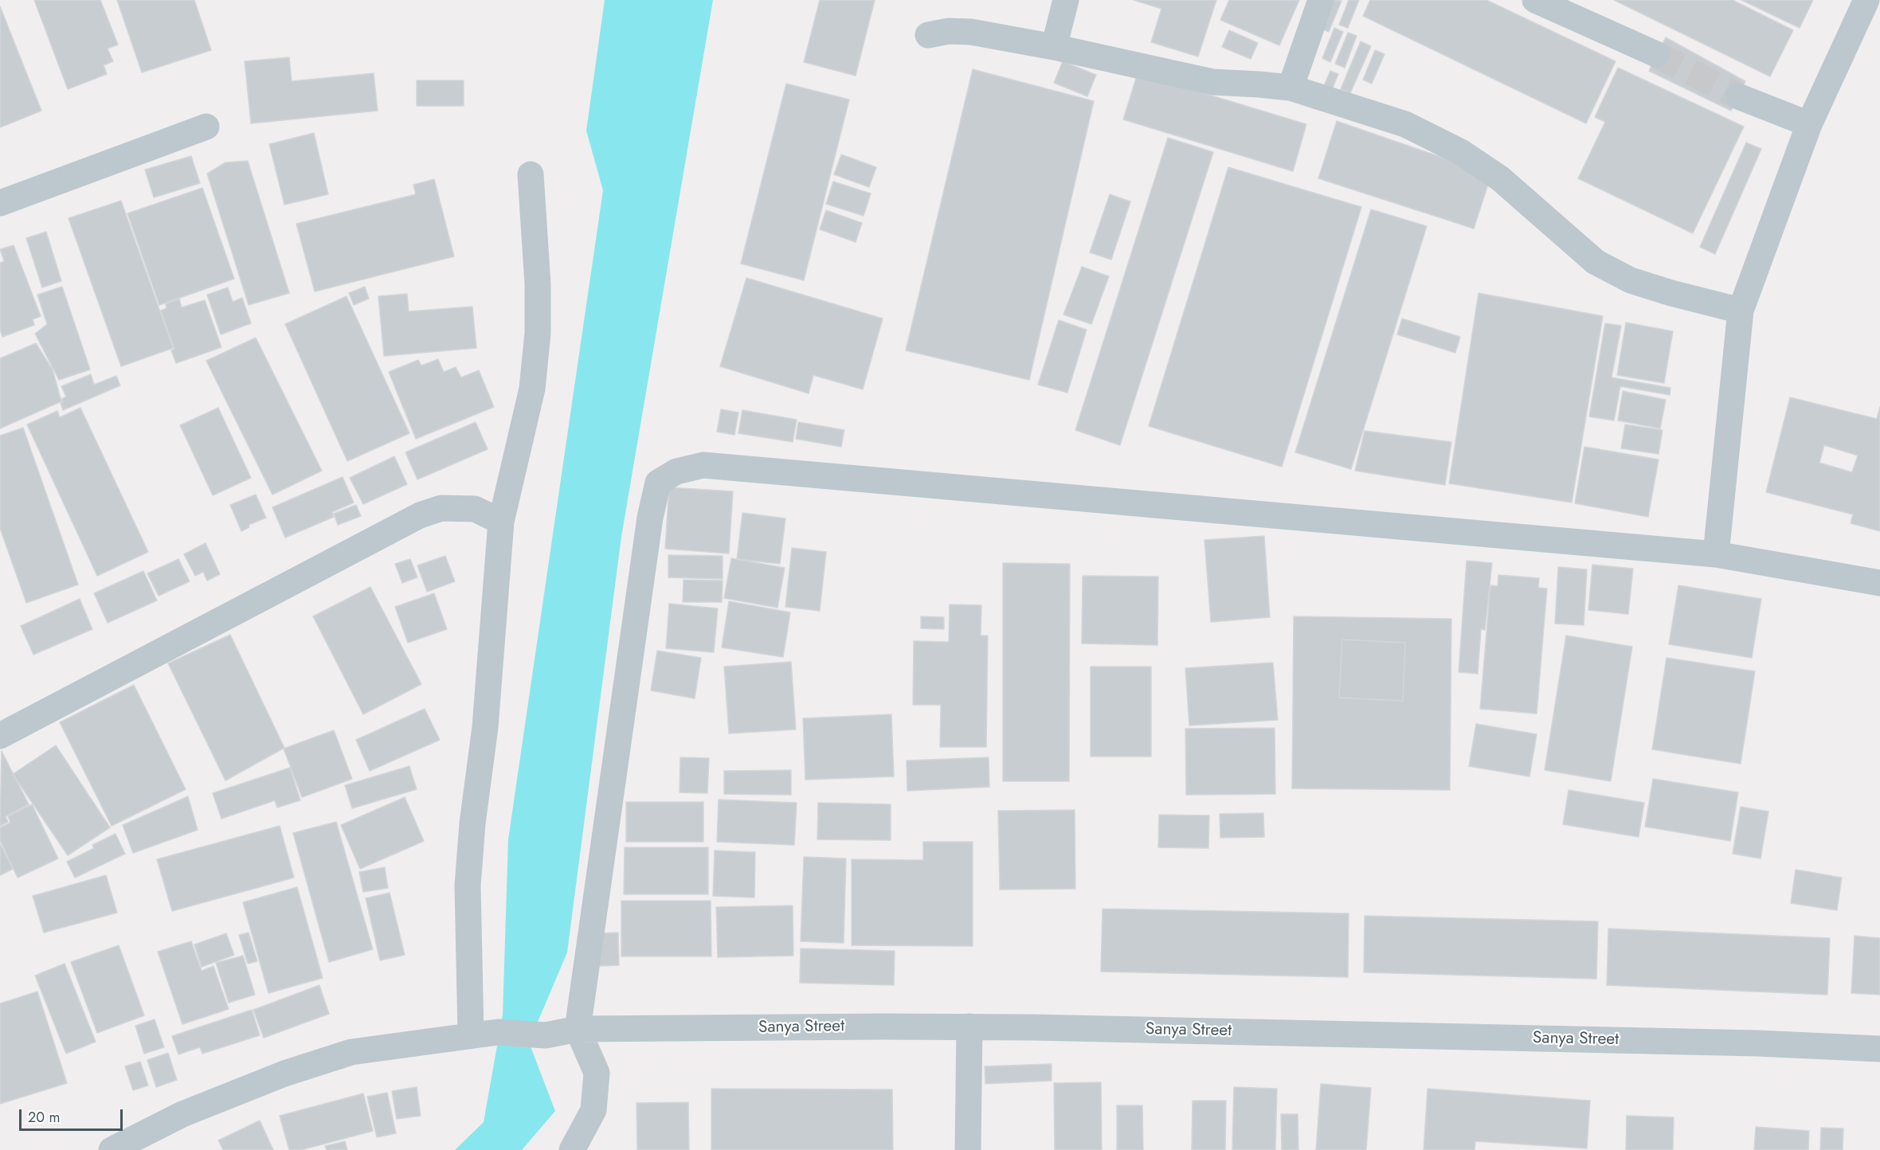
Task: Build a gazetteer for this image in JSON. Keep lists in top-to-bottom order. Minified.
{"streets":{"street":["Sanya Street"]},"scale_bar":"20 m"}
